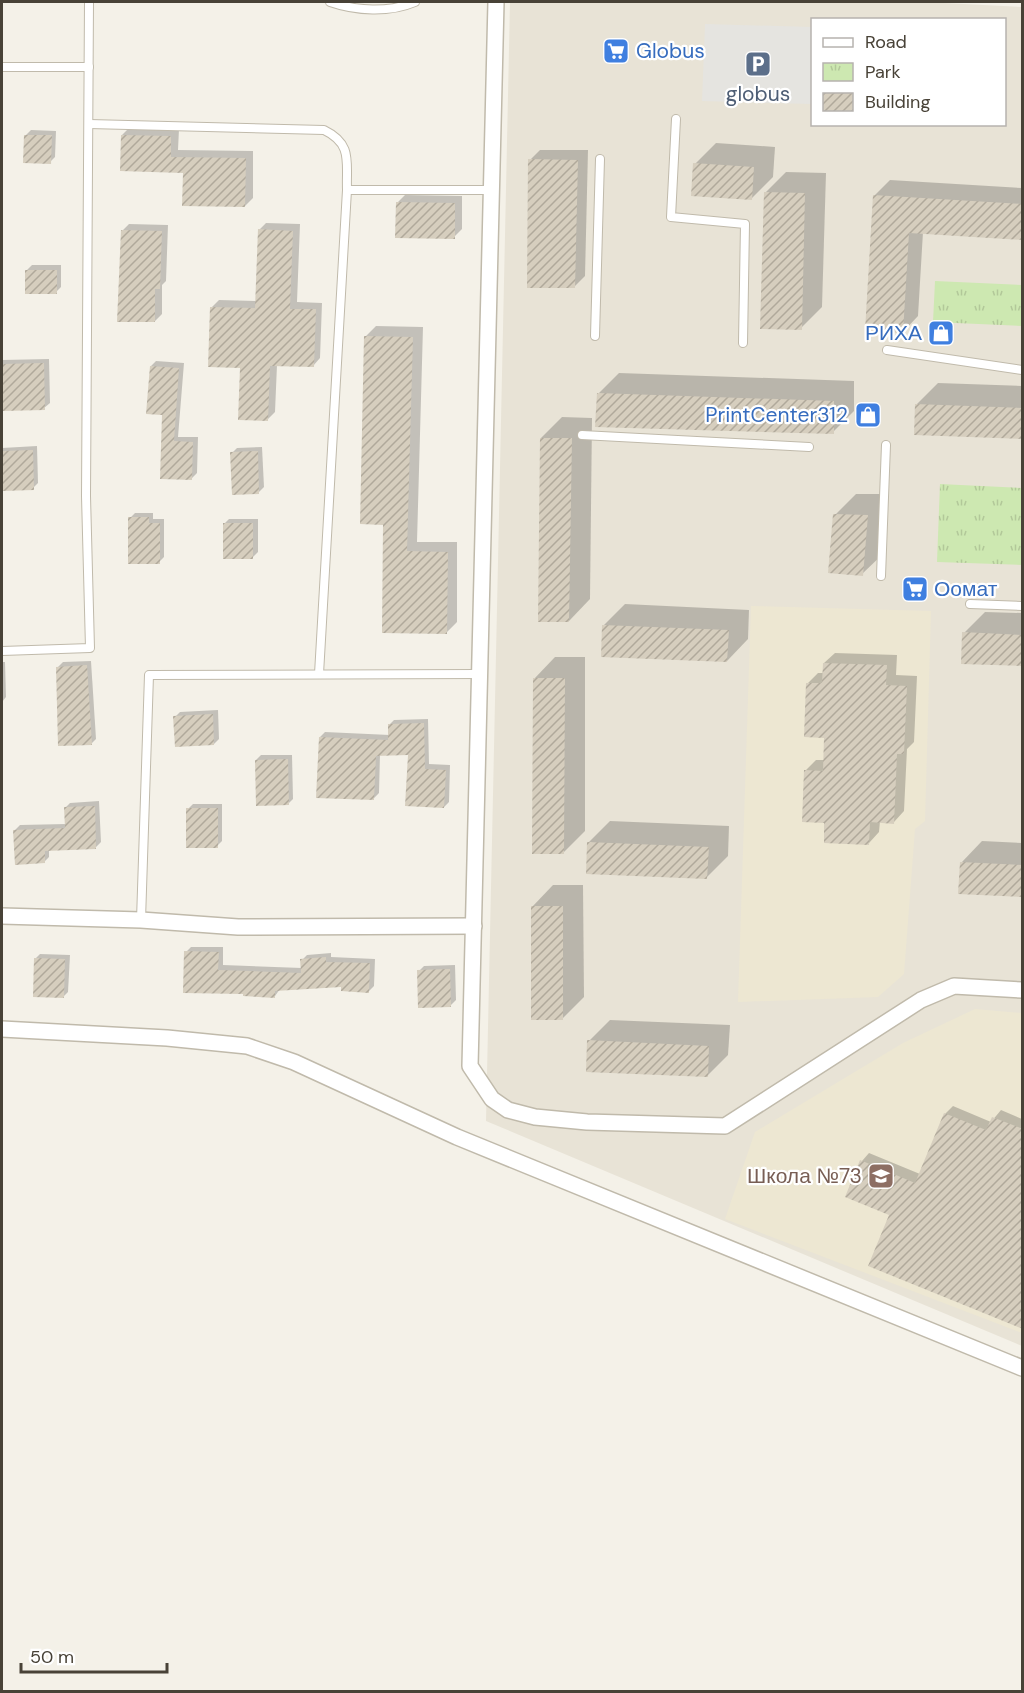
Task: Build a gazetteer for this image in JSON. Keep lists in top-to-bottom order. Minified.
{"places":{"supermarket":["Globus","Оомат"],"parking":["globus"],"shop":["РИХА","PrintCenter312"],"school or university":["Школа №73"]},"legend":["Road","Park","Building"],"scale_bar":"50 m"}
